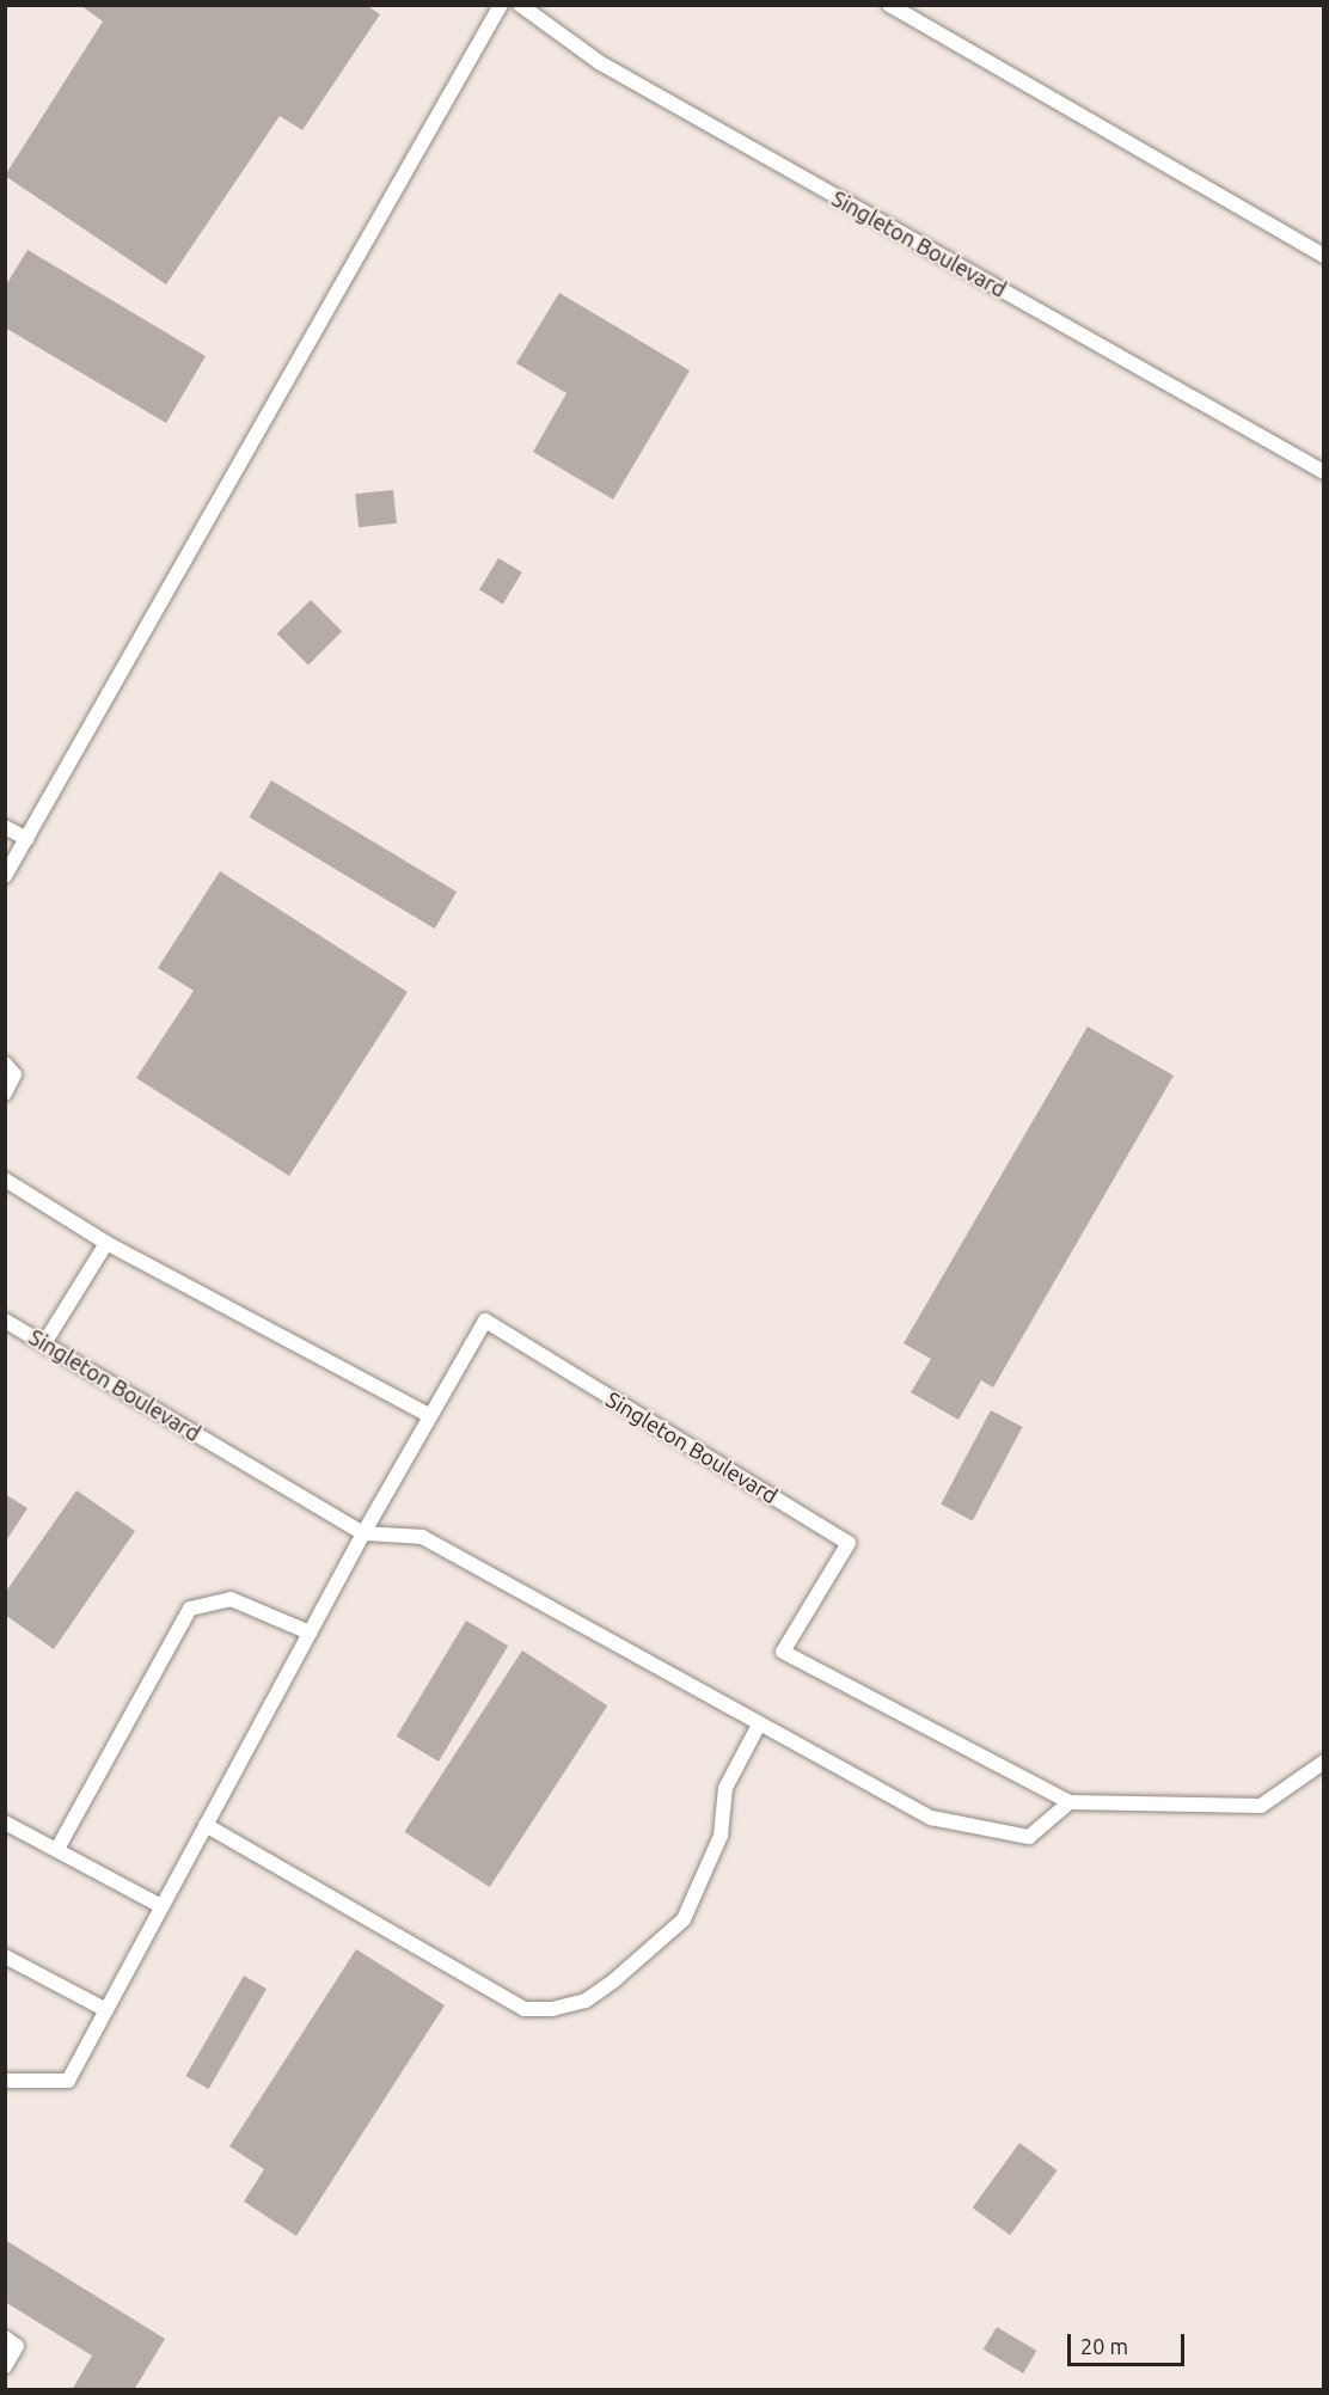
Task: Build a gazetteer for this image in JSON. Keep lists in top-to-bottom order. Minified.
{"streets":{"lane":["Singleton Boulevard"]},"scale_bar":"20 m"}
